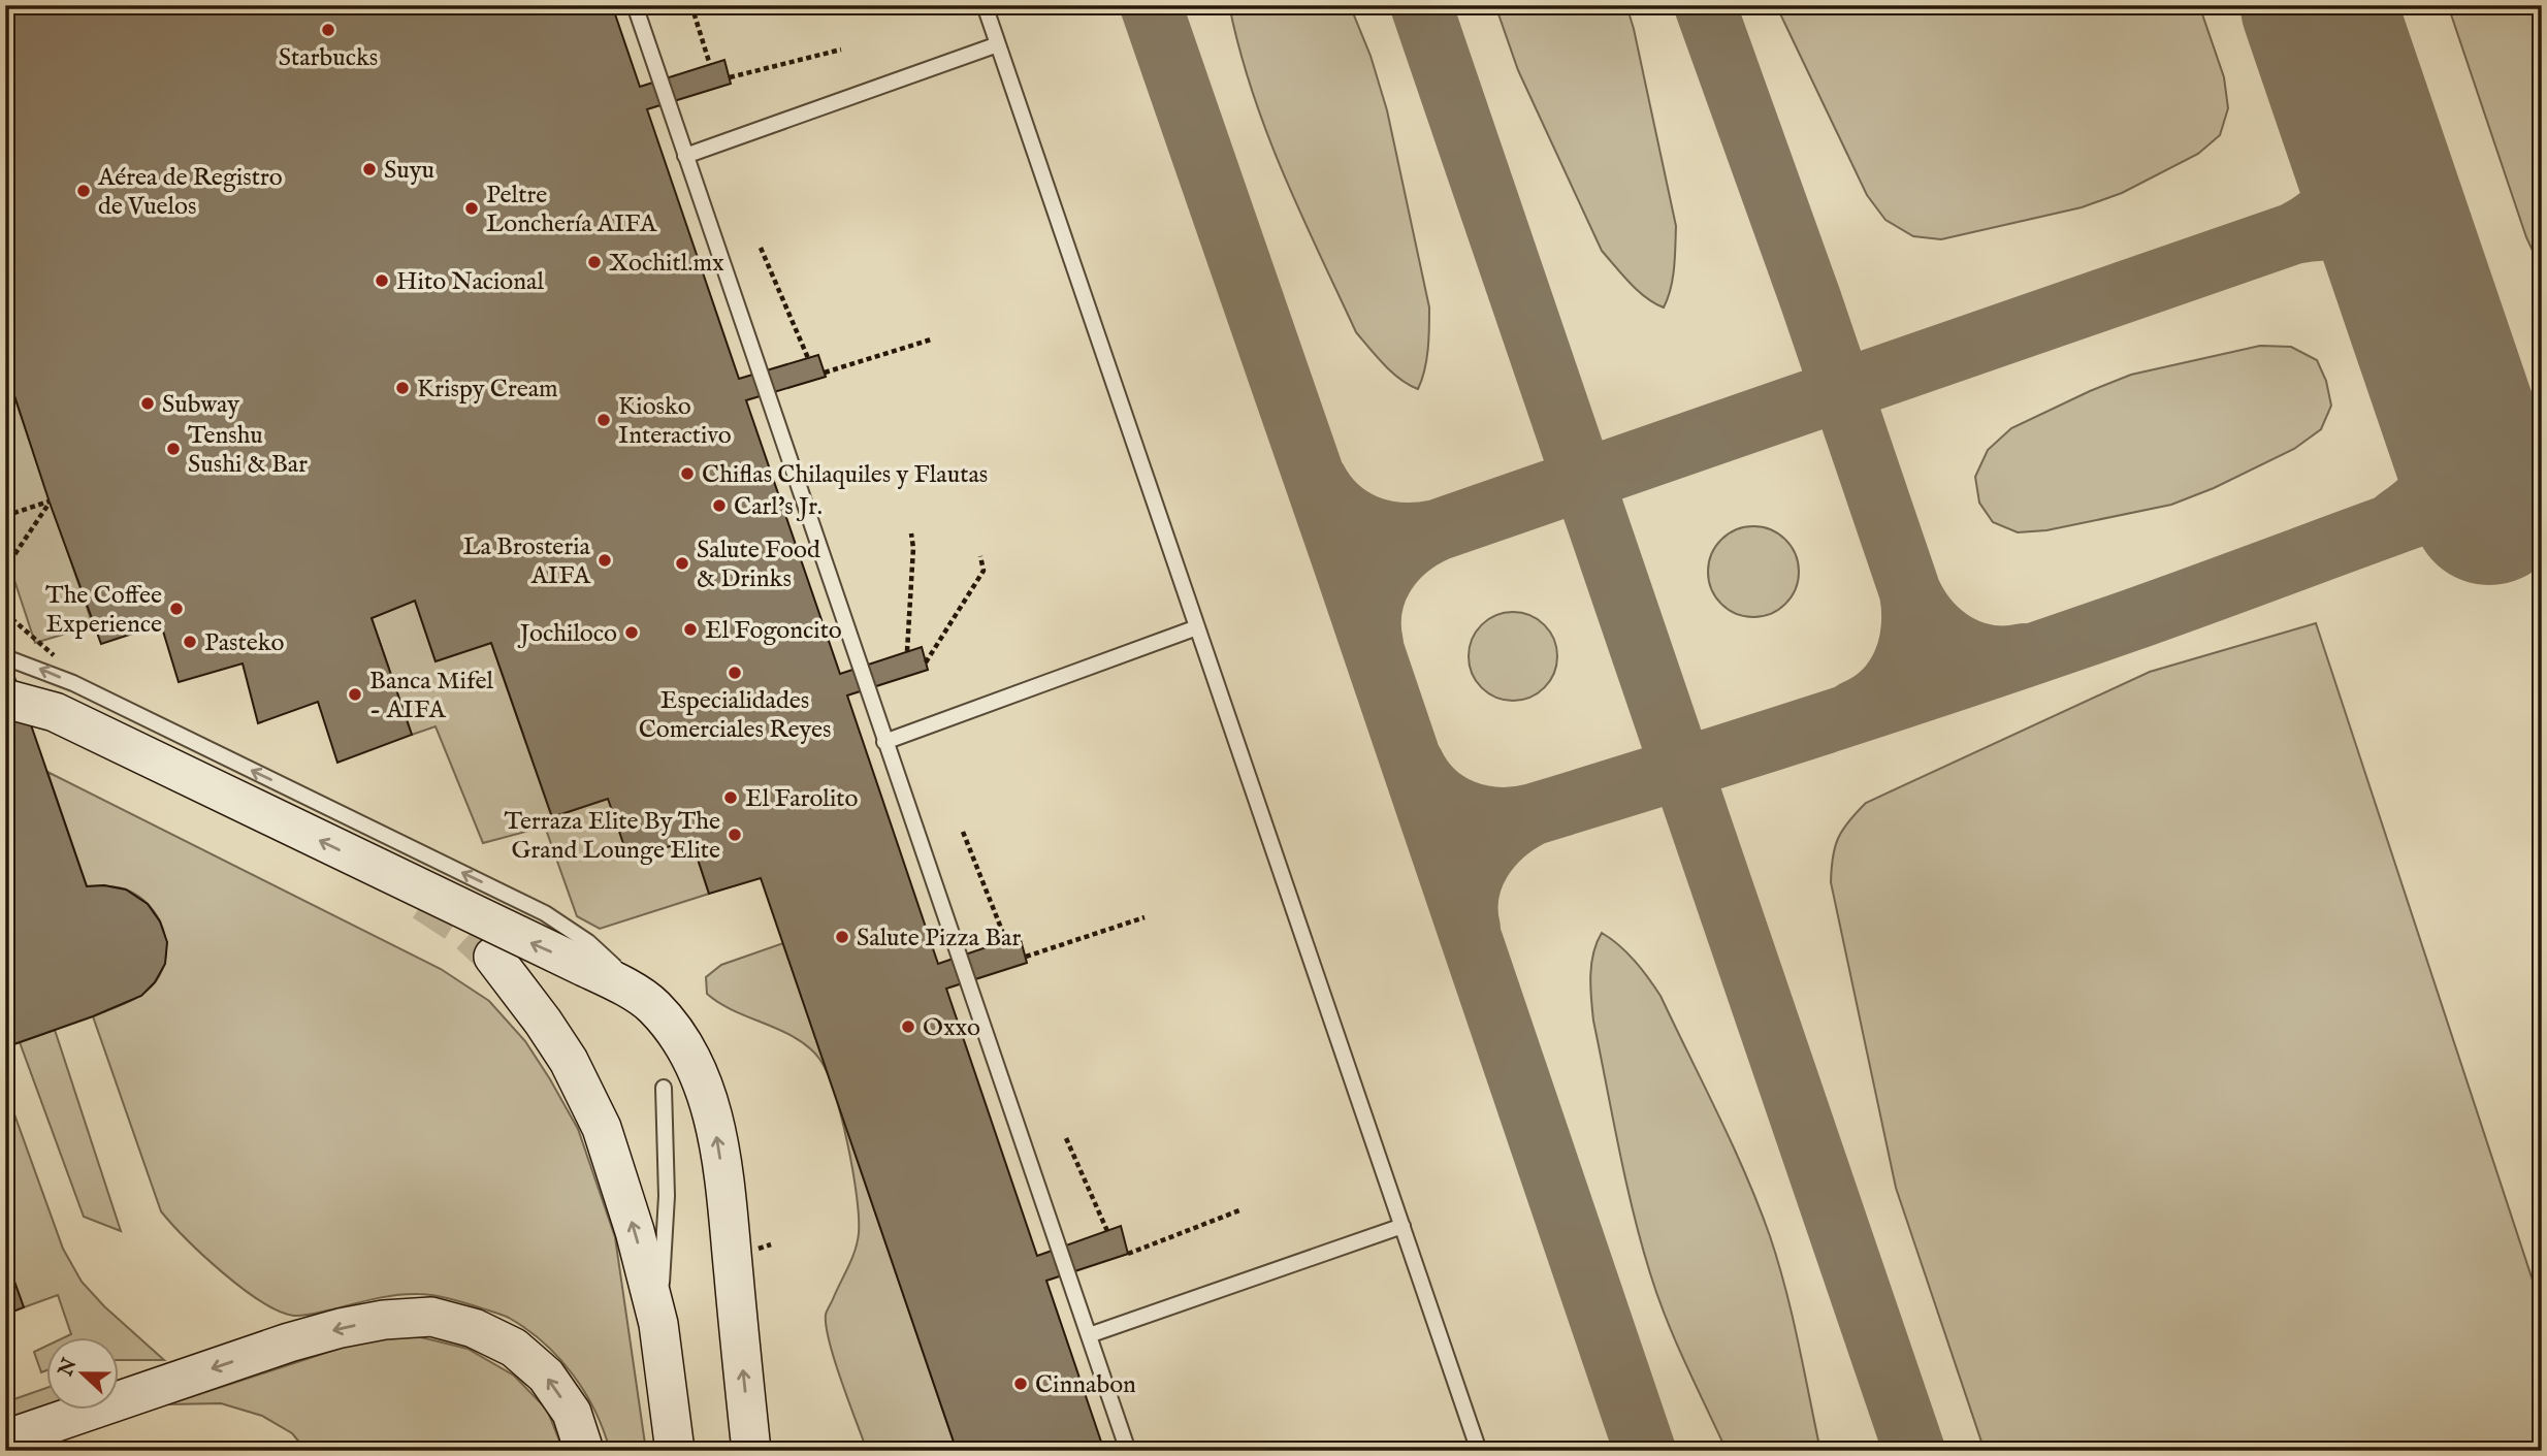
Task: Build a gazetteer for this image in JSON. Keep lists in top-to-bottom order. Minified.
{"places":["Starbucks","Suyu","Aérea de Registro de Vuelos","Peltre Lonchería AIFA","Xochitl.mx","Hito Nacional","Krispy Cream","Subway","Kiosko Interactivo","Tenshu Sushi & Bar","Chiflas Chilaquiles y Flautas","Carl's Jr.","La Brosteria AIFA","Salute Food & Drinks","The Coffee Experience","El Fogoncito","Jochiloco","Pasteko","Especialidades Comerciales Reyes","Banca Mifel - AIFA","El Farolito","Terraza Elite By The Grand Lounge Elite","Salute Pizza Bar","Oxxo","Cinnabon"],"north":"left"}
